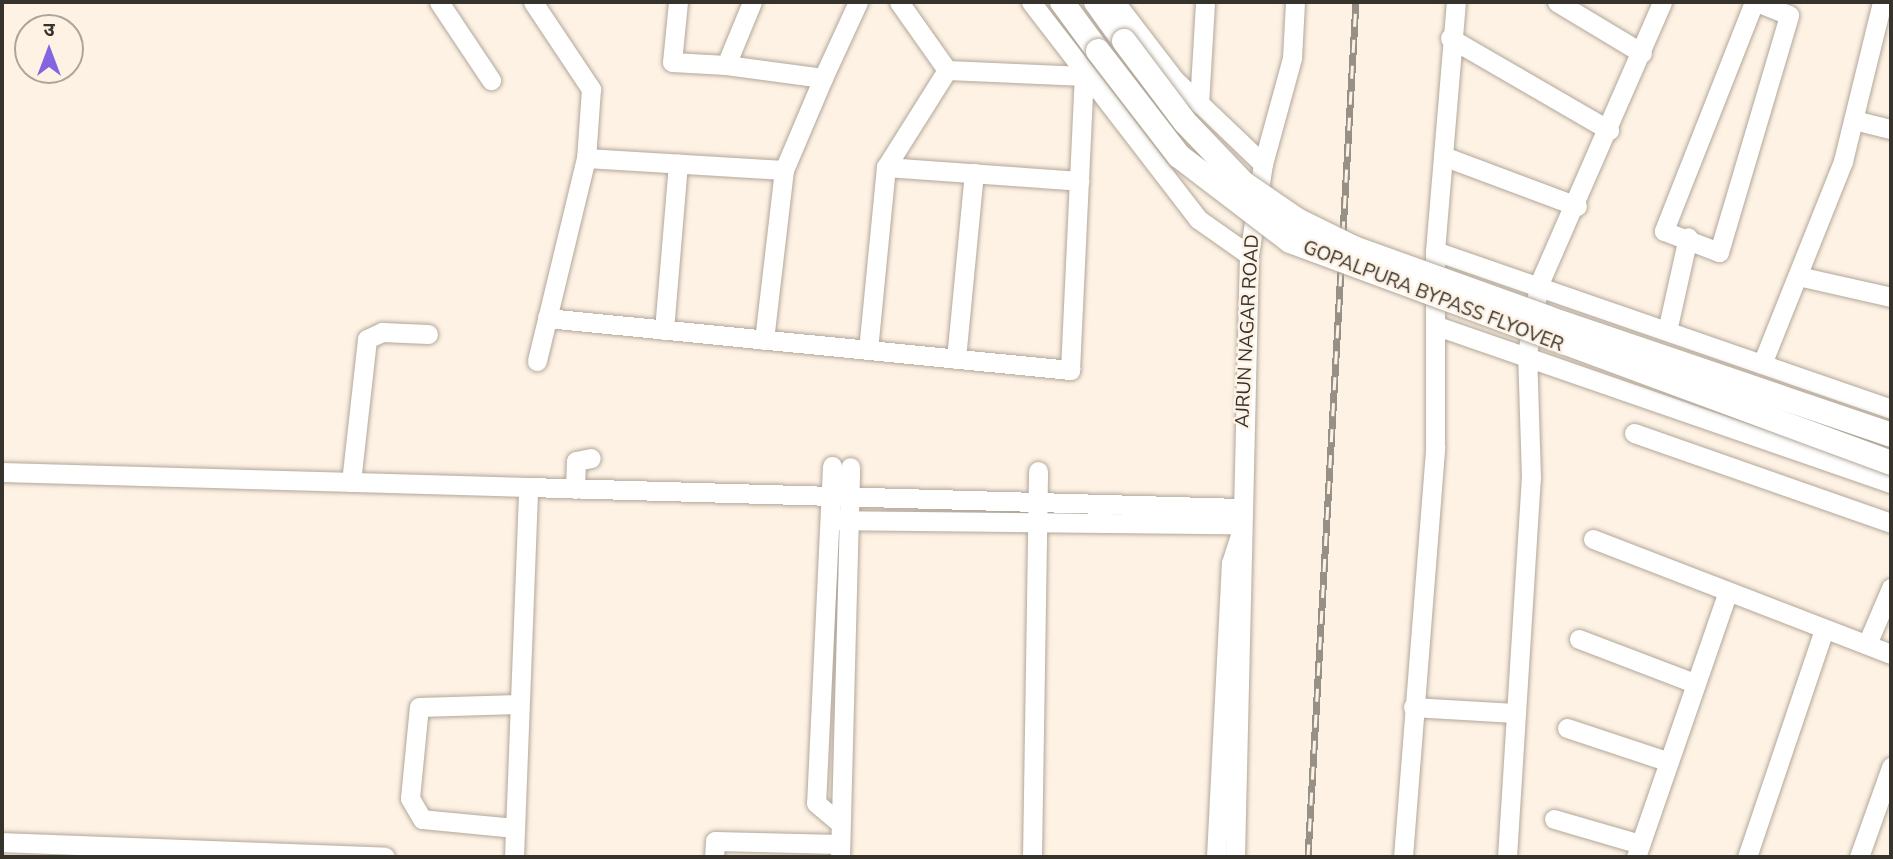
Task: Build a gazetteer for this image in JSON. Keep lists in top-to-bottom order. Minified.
{"streets":{"main road":["GOPALPURA BYPASS FLYOVER"],"street":["AJRUN NAGAR ROAD"]},"north":"top"}
